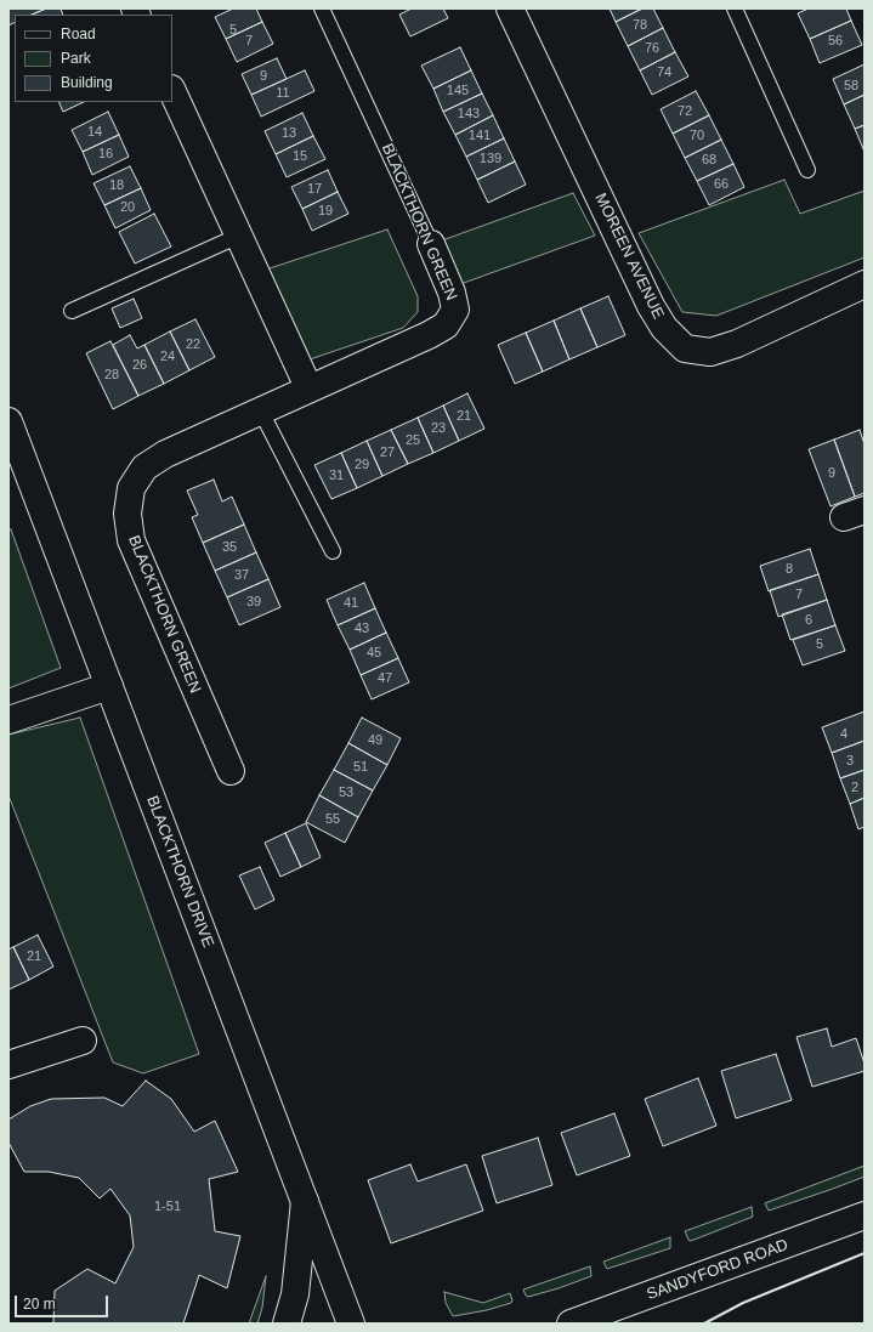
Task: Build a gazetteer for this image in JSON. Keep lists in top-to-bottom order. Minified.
{"streets":{"street":["BLACKTHORN GREEN","MOREEN AVENUE","BLACKTHORN DRIVE","SANDYFORD ROAD"]},"house_numbers":["78","5","7","56","76","74","9","58","145","11","72","143","14","13","141","70","16","15","139","68","66","18","17","20","19","22","24","26","28","21","23","25","27","29","9","31","35","8","37","7","39","41","6","43","5","45","47","4","49","3","51","2","53","55","21","1-51"],"legend":["Road","Park","Building"],"scale_bar":"20 m"}
